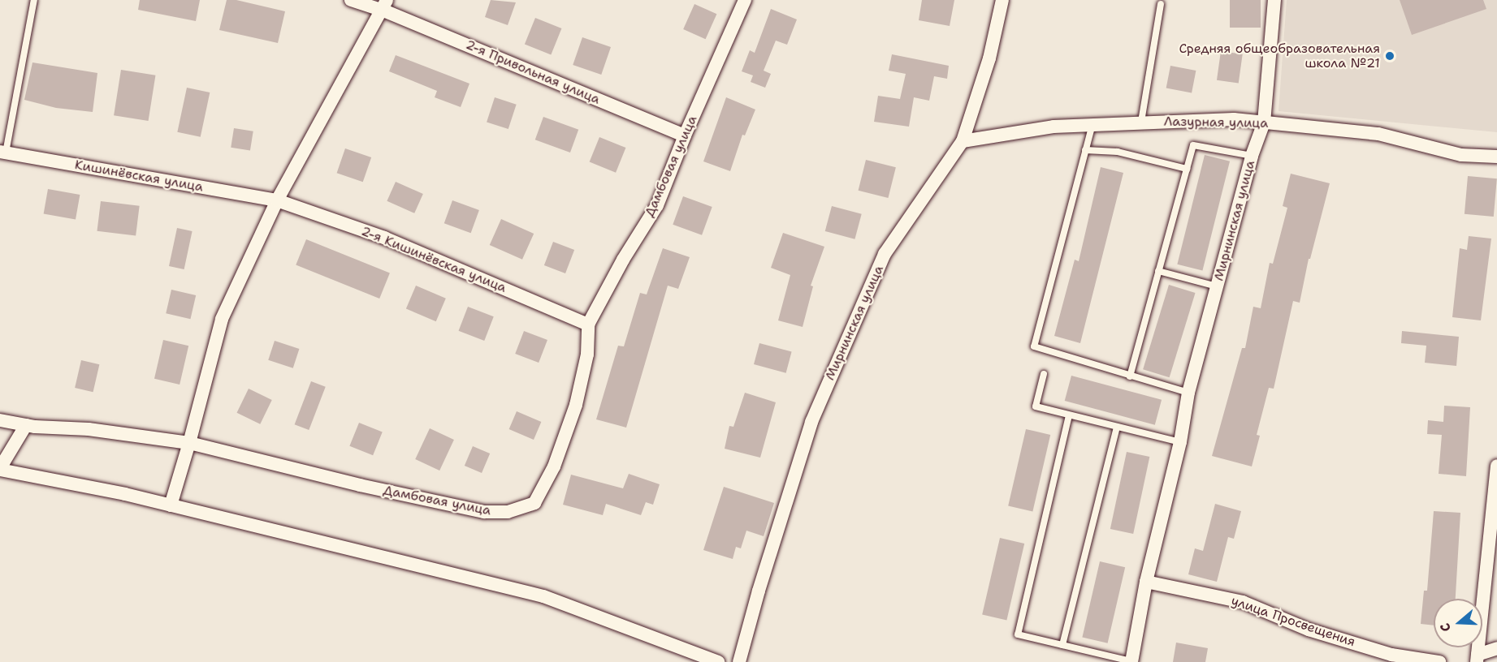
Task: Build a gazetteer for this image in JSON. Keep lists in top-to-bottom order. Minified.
{"streets":{"street":["2-я Привольная улица","Лазурная улица","Дамбовая улица","Кишинёвская улица","Мирнинская улица","2-я Кишинёвская улица","улица Просвещения"]},"crossings":[["2-я Привольная улица","Дамбовая улица"],["Лазурная улица","Мирнинская улица"],["Дамбовая улица","2-я Кишинёвская улица"],["Кишинёвская улица","2-я Кишинёвская улица"],["Мирнинская улица","улица Просвещения"]],"places":["Средняя общеобразовательная школа №21"],"north":"left"}
